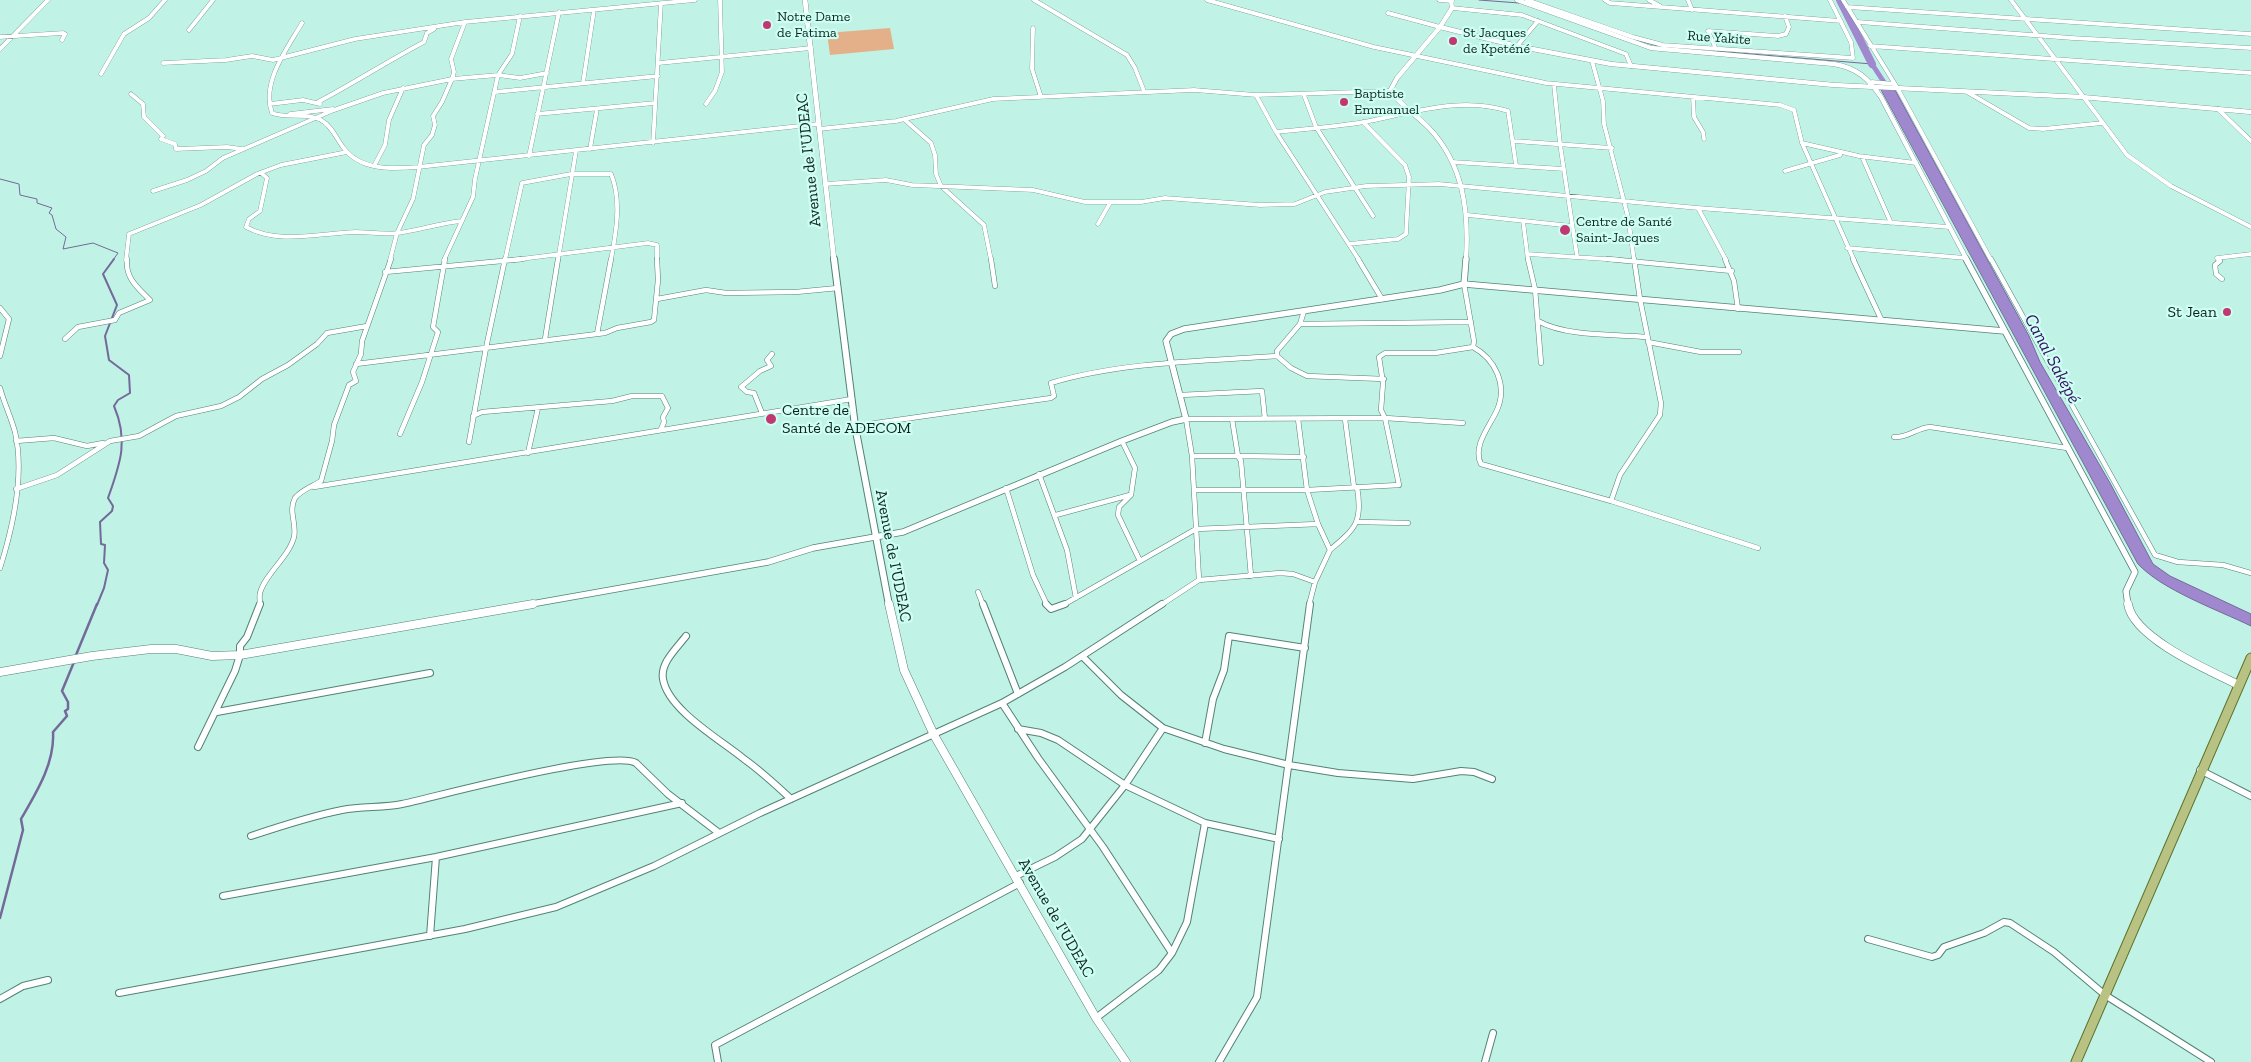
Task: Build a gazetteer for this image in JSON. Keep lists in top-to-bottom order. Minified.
{"streets":{"main road":["Avenue de I'UDEAC"],"street":["Rue Yakite"]},"water":["Canal Saképé"],"places":["Notre Dame de Fatima","St Jacques de Kpeténé","Baptiste Emmanuel","Centre de Santé Saint-Jacques","St Jean","Centre de Santé de ADECOM"]}
